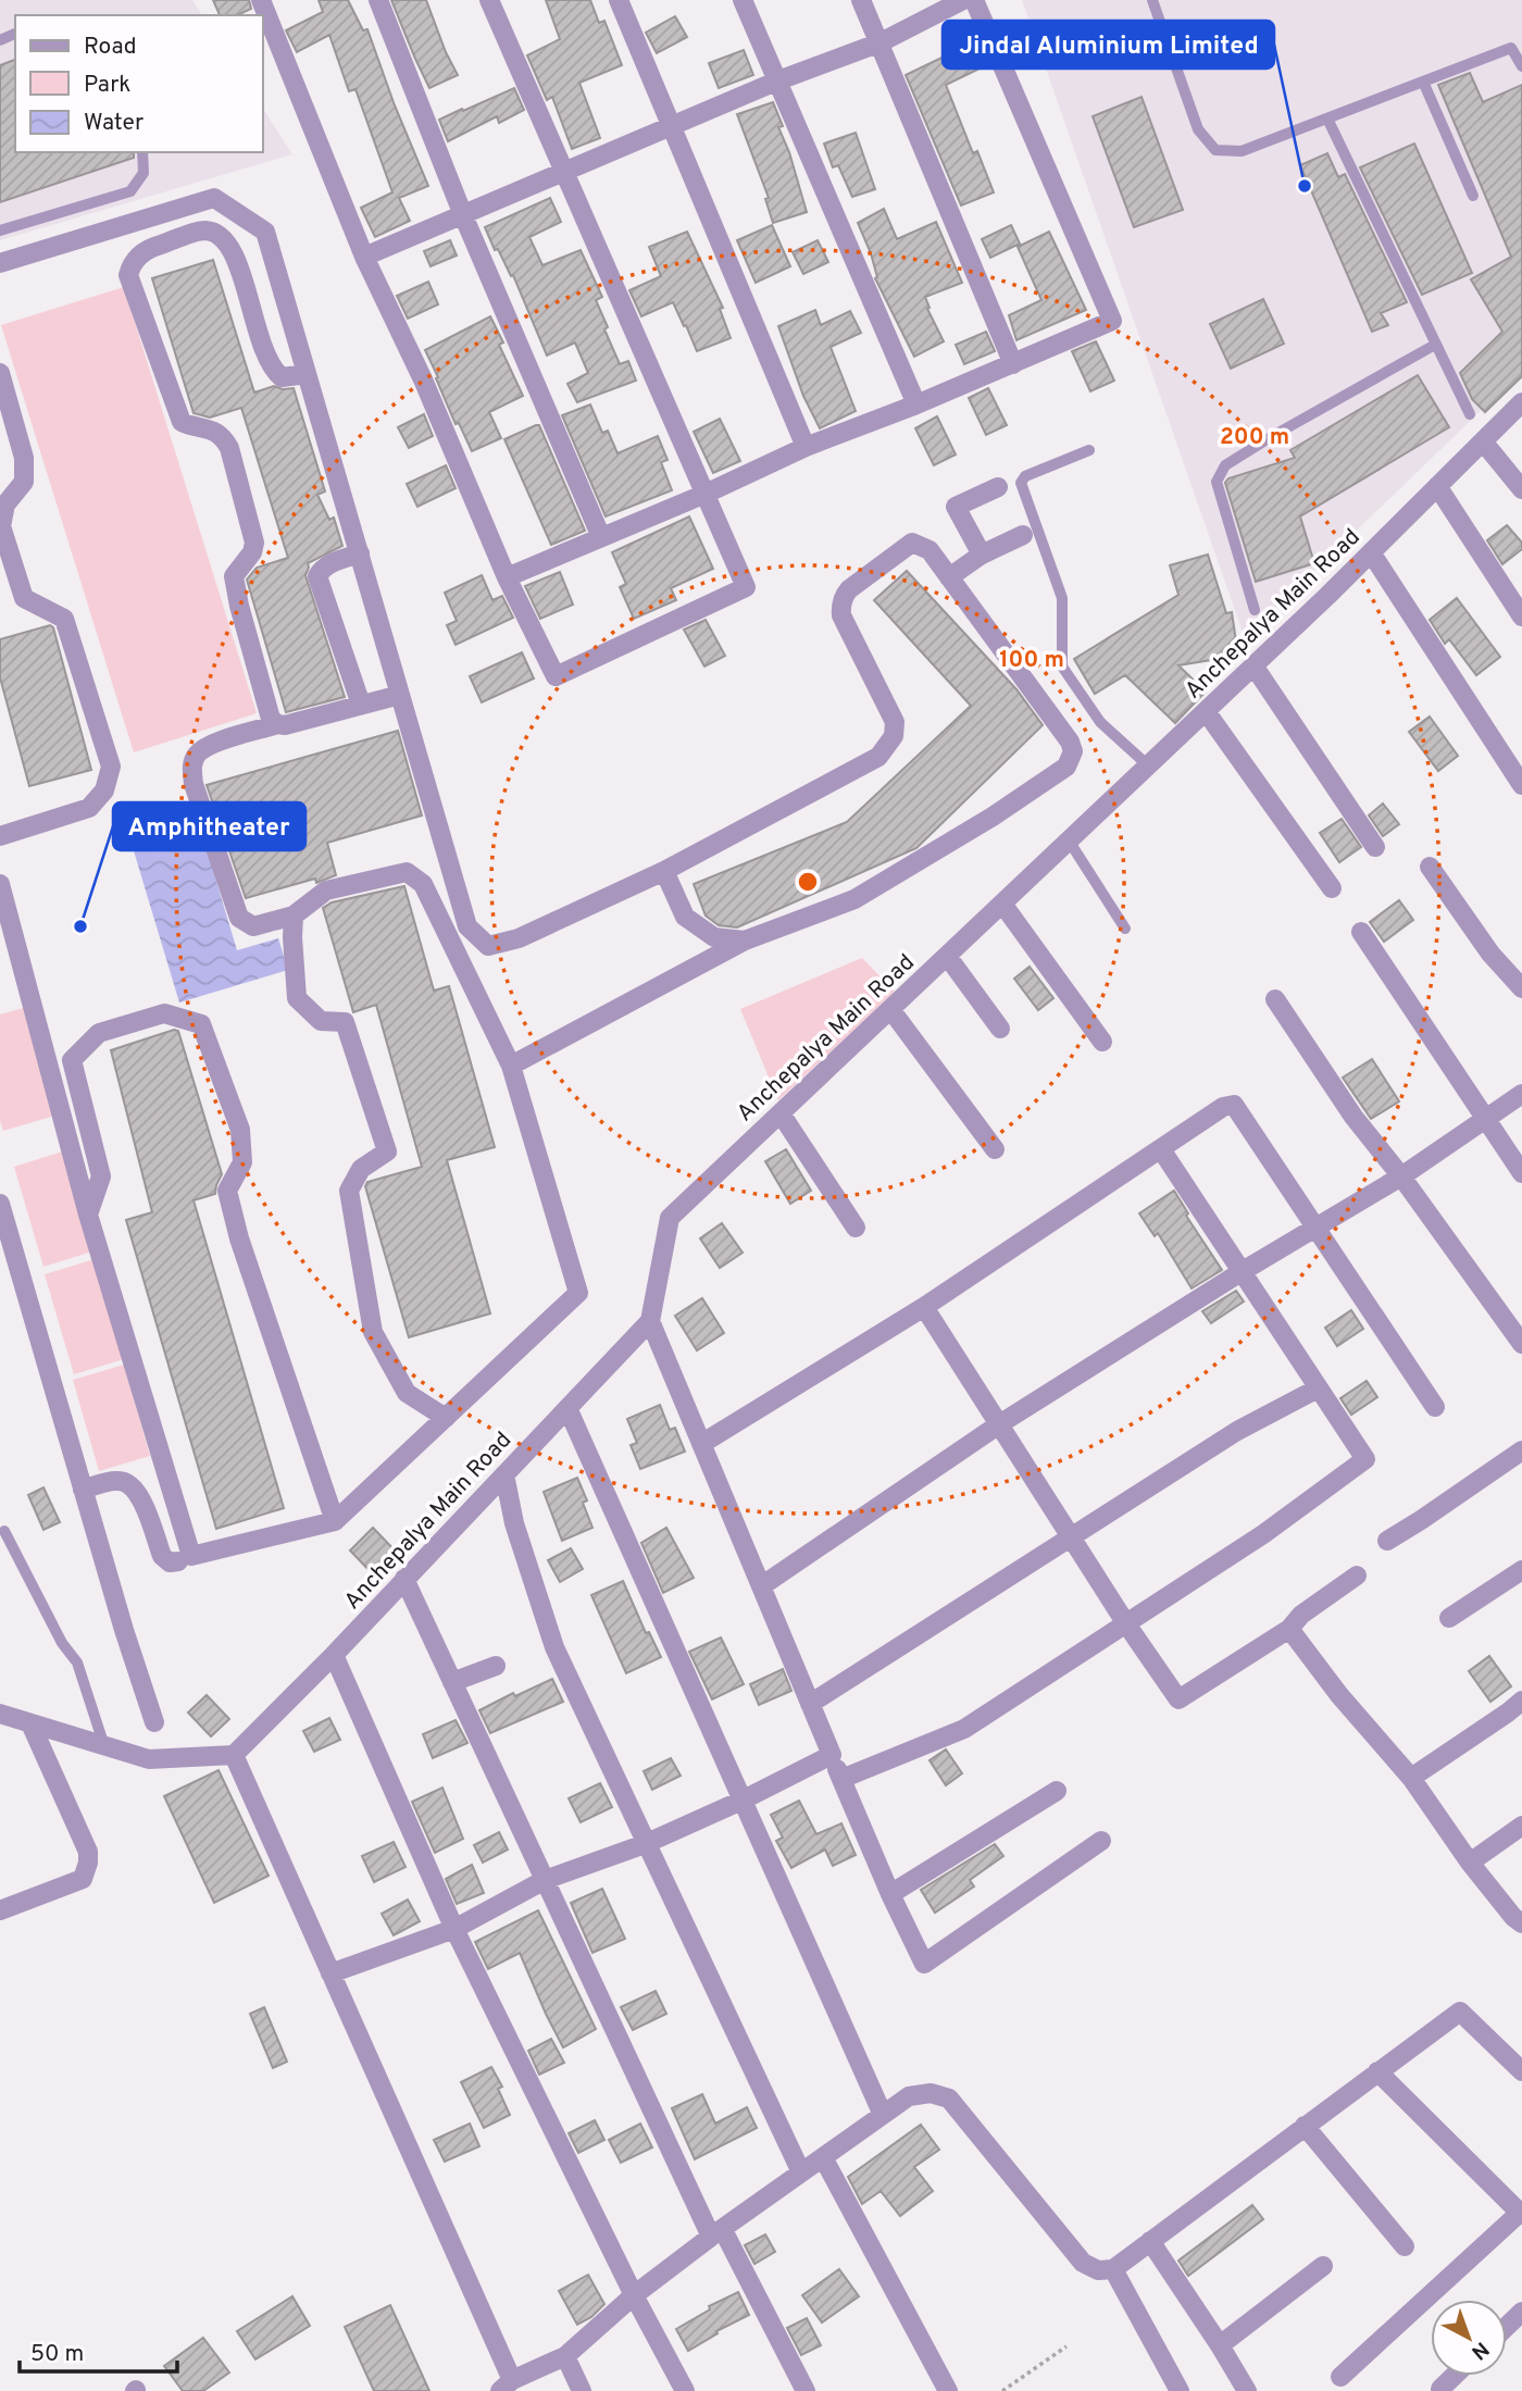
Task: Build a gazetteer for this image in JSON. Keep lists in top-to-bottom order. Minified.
{"streets":{"street":["Anchepalya Main Road"]},"places":["Jindal Aluminium Limited","Amphitheater"],"legend":["Road","Park","Water"],"scale_bar":"50 m","north":"bottom right","rings":["200 m","100 m"]}
